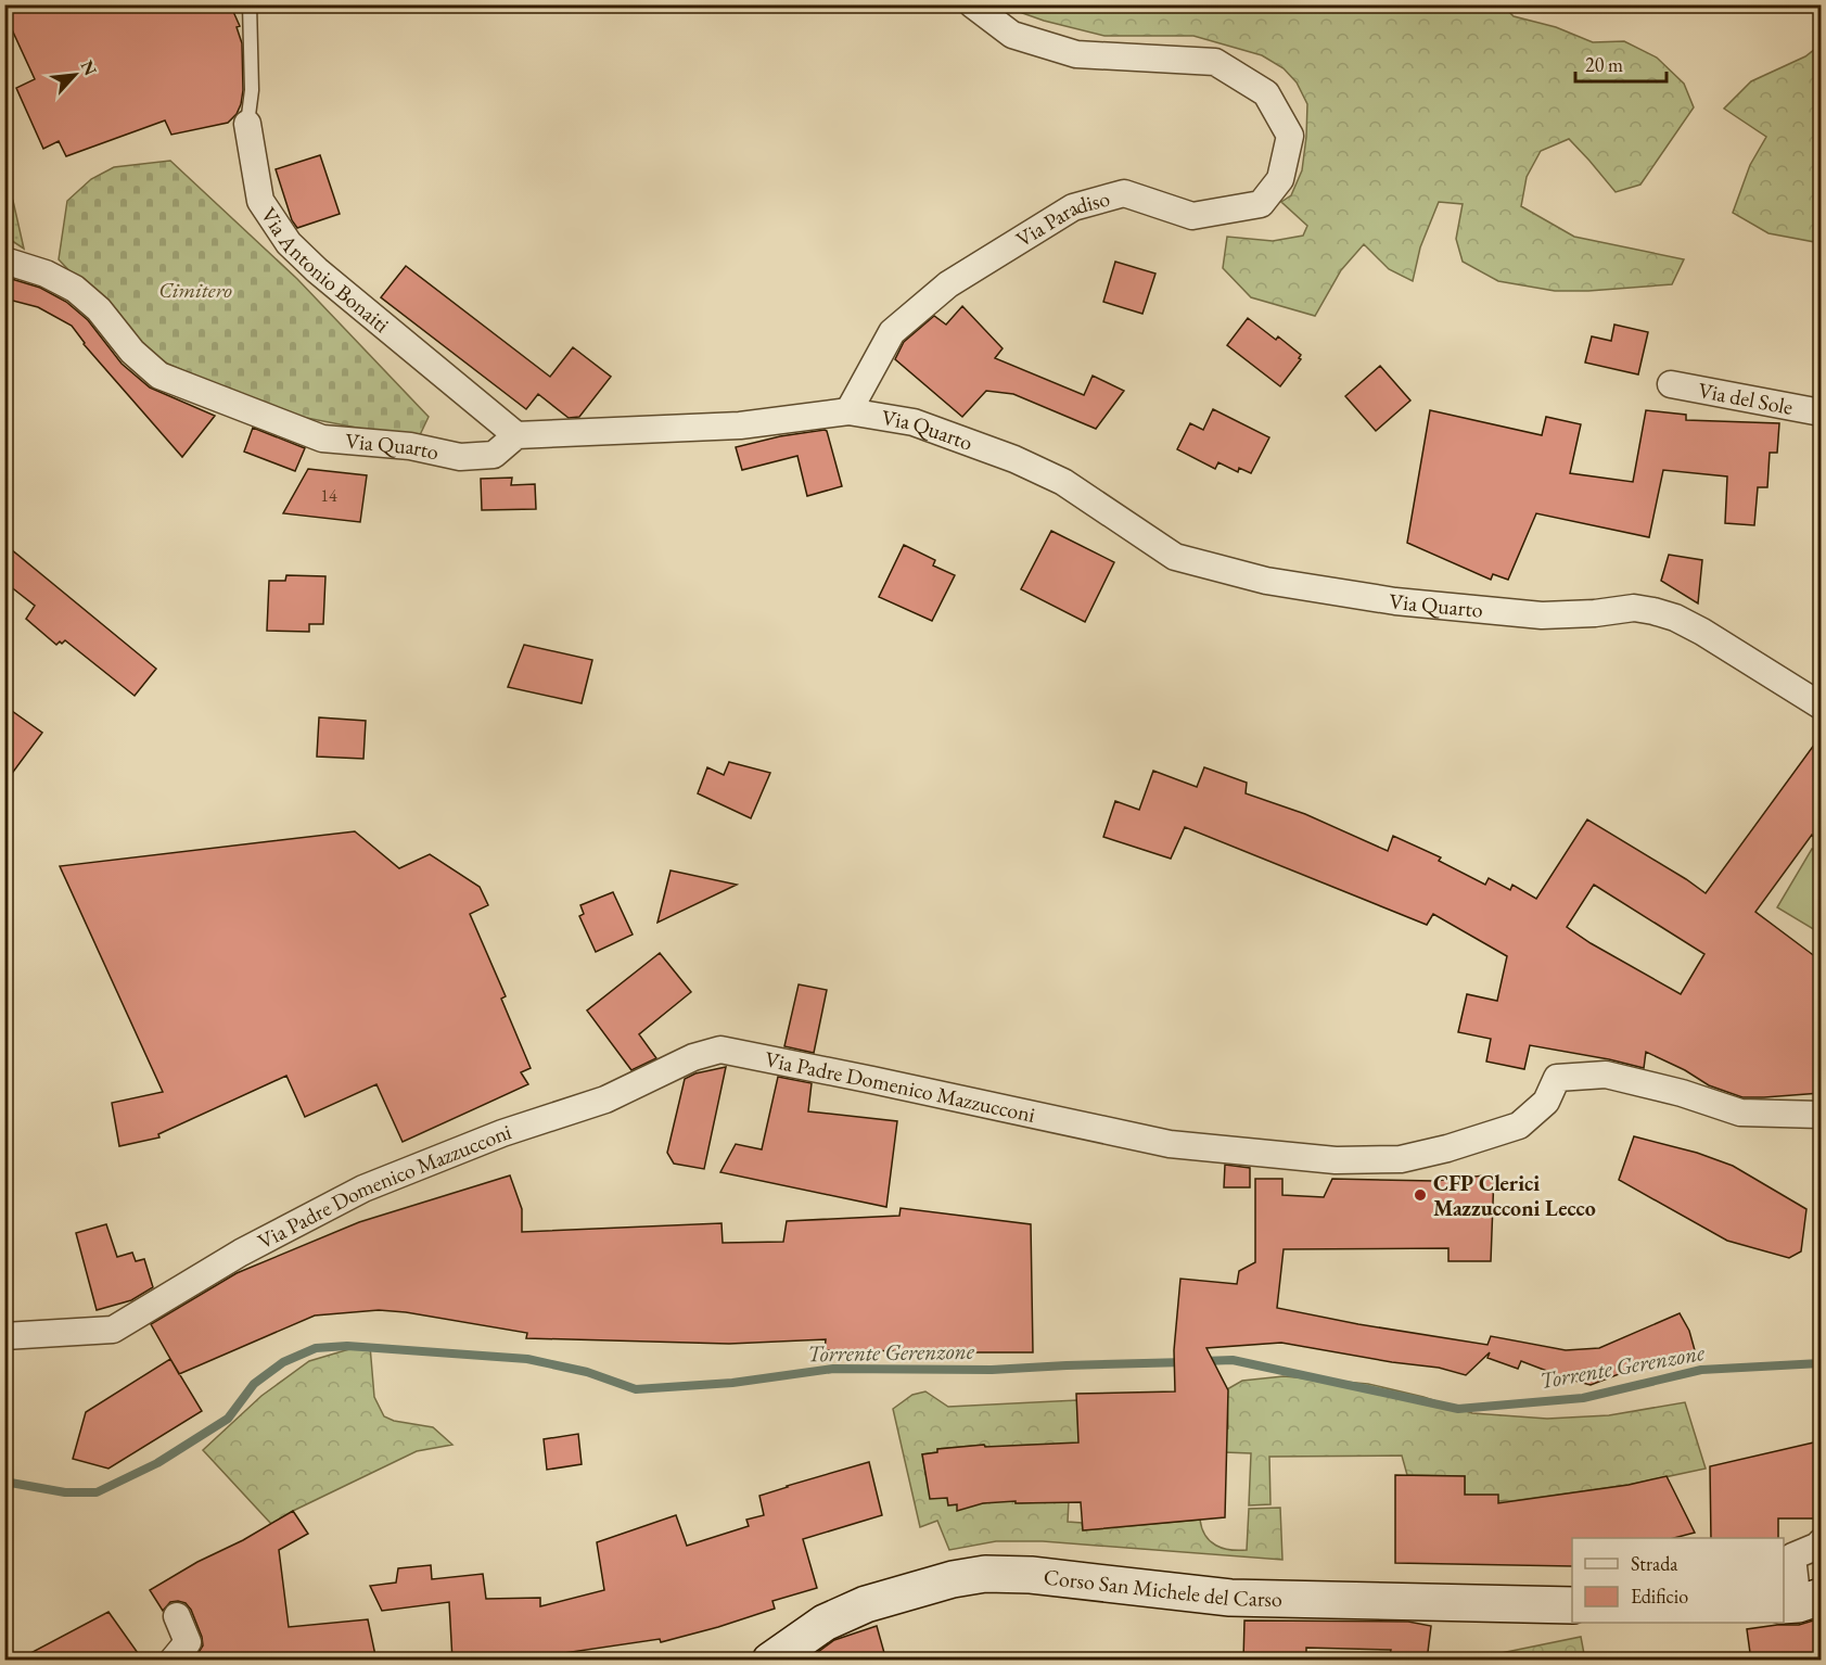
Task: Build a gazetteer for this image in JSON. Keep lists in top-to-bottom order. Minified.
{"streets":{"main road":["Corso San Michele del Carso"],"street":["Via Paradiso","Via Antonio Bonaiti","Via del Sole","Via Quarto","Via Padre Domenico Mazzucconi"]},"crossings":[["Via Paradiso","Via Quarto"],["Via Antonio Bonaiti","Via Quarto"]],"water":["Torrente Gerenzone"],"parks":["Cimitero"],"places":["CFP Clerici Mazzucconi Lecco"],"house_numbers":["14"],"legend":["Strada","Edificio"],"scale_bar":"20 m","north":"top right"}
